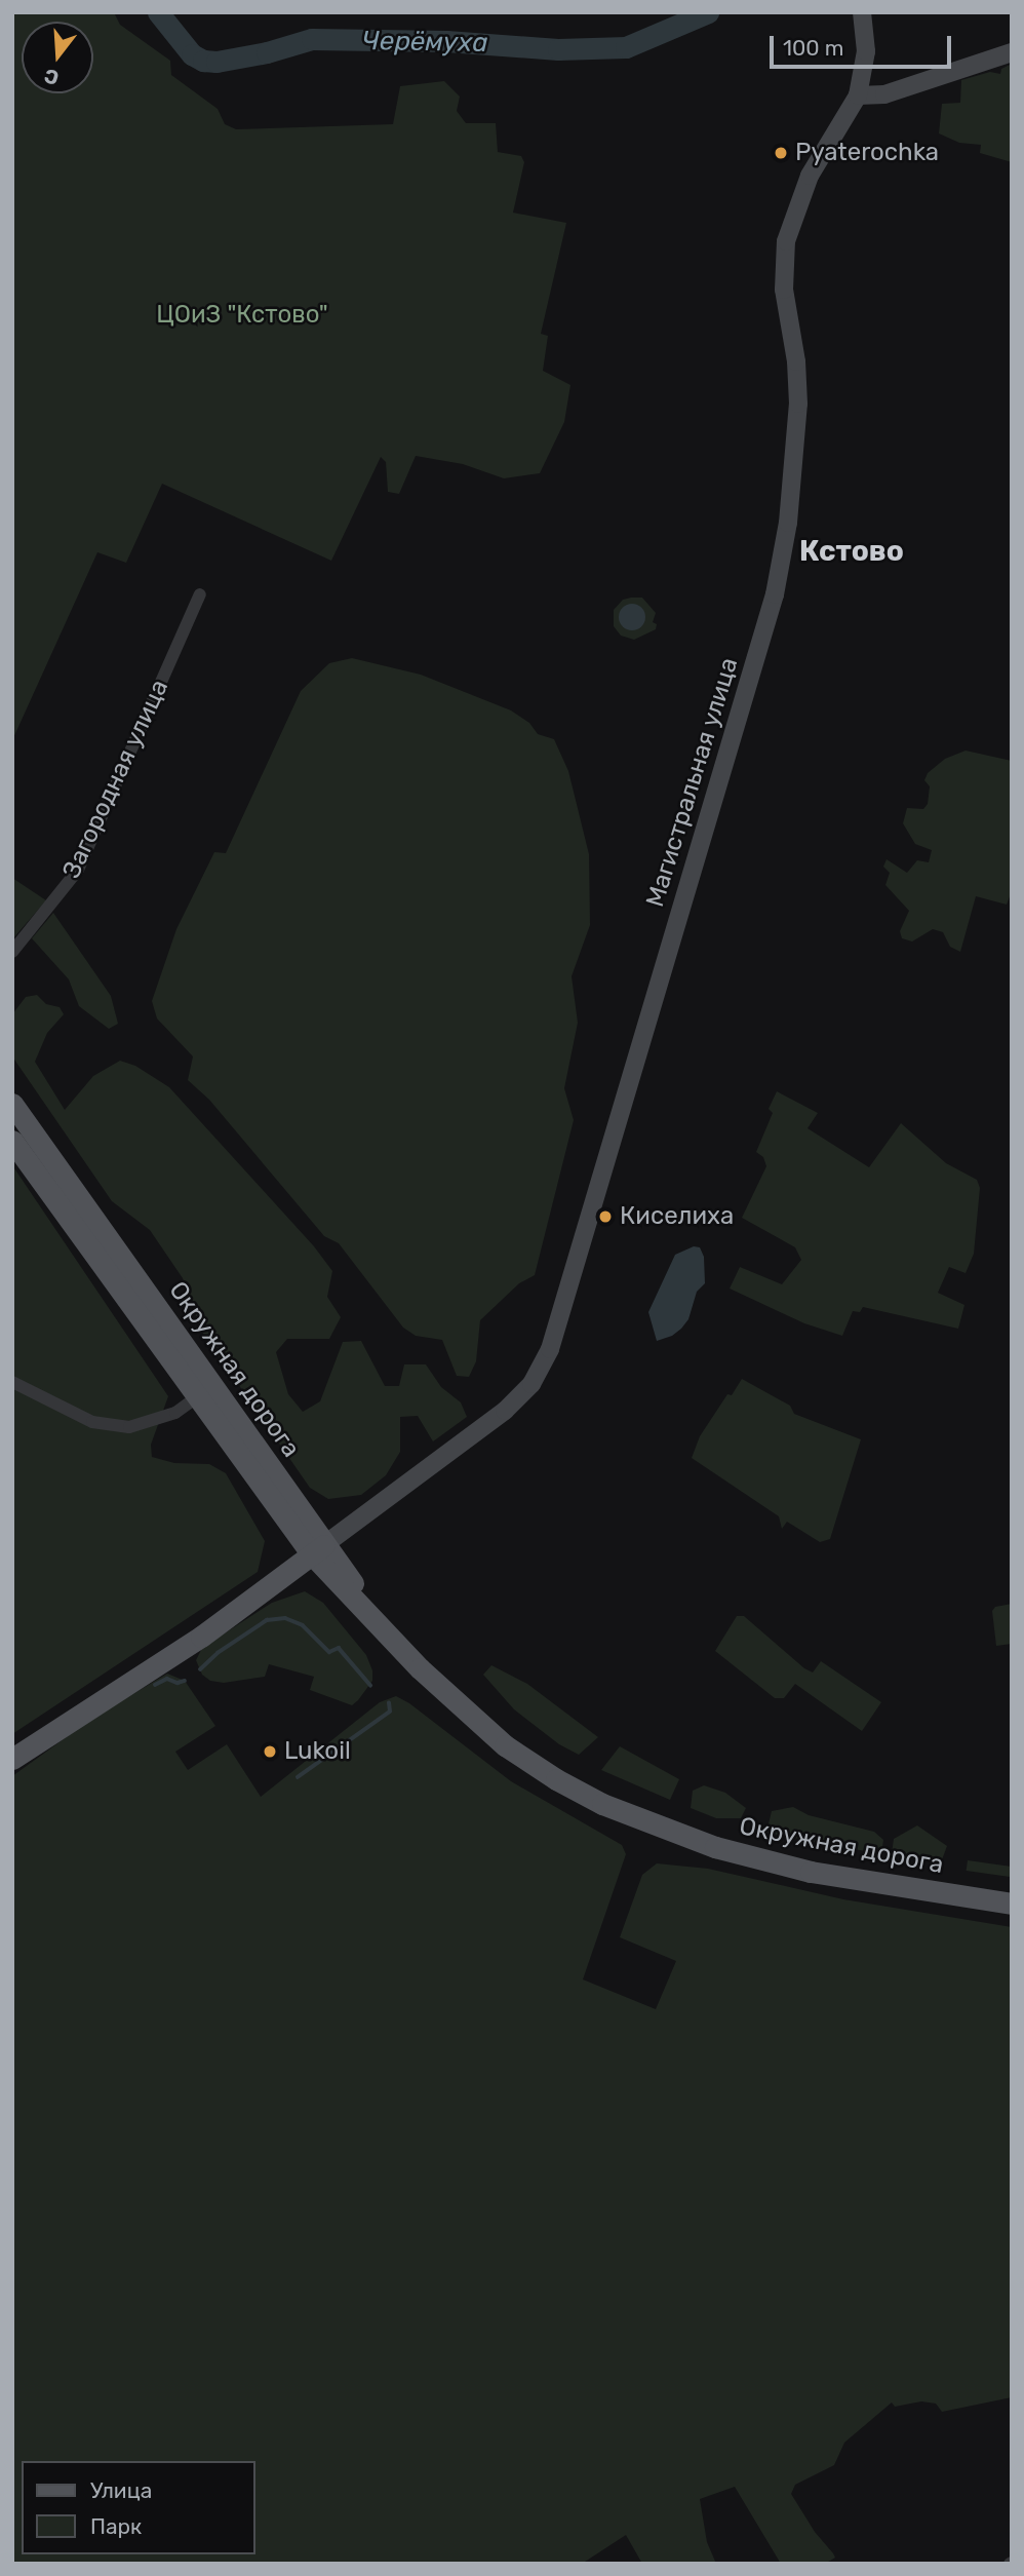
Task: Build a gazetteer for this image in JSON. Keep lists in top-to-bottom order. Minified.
{"streets":{"main road":["Магистральная улица","Окружная дорога"],"street":["Загородная улица"]},"crossings":[["Магистральная улица","Окружная дорога"]],"districts":["Кстово"],"water":["Черёмуха"],"parks":["ЦОиЗ \"Кстово\""],"places":["Pyaterochka","Киселиха","Lukoil"],"legend":["Улица","Парк"],"scale_bar":"100 m","north":"bottom"}
